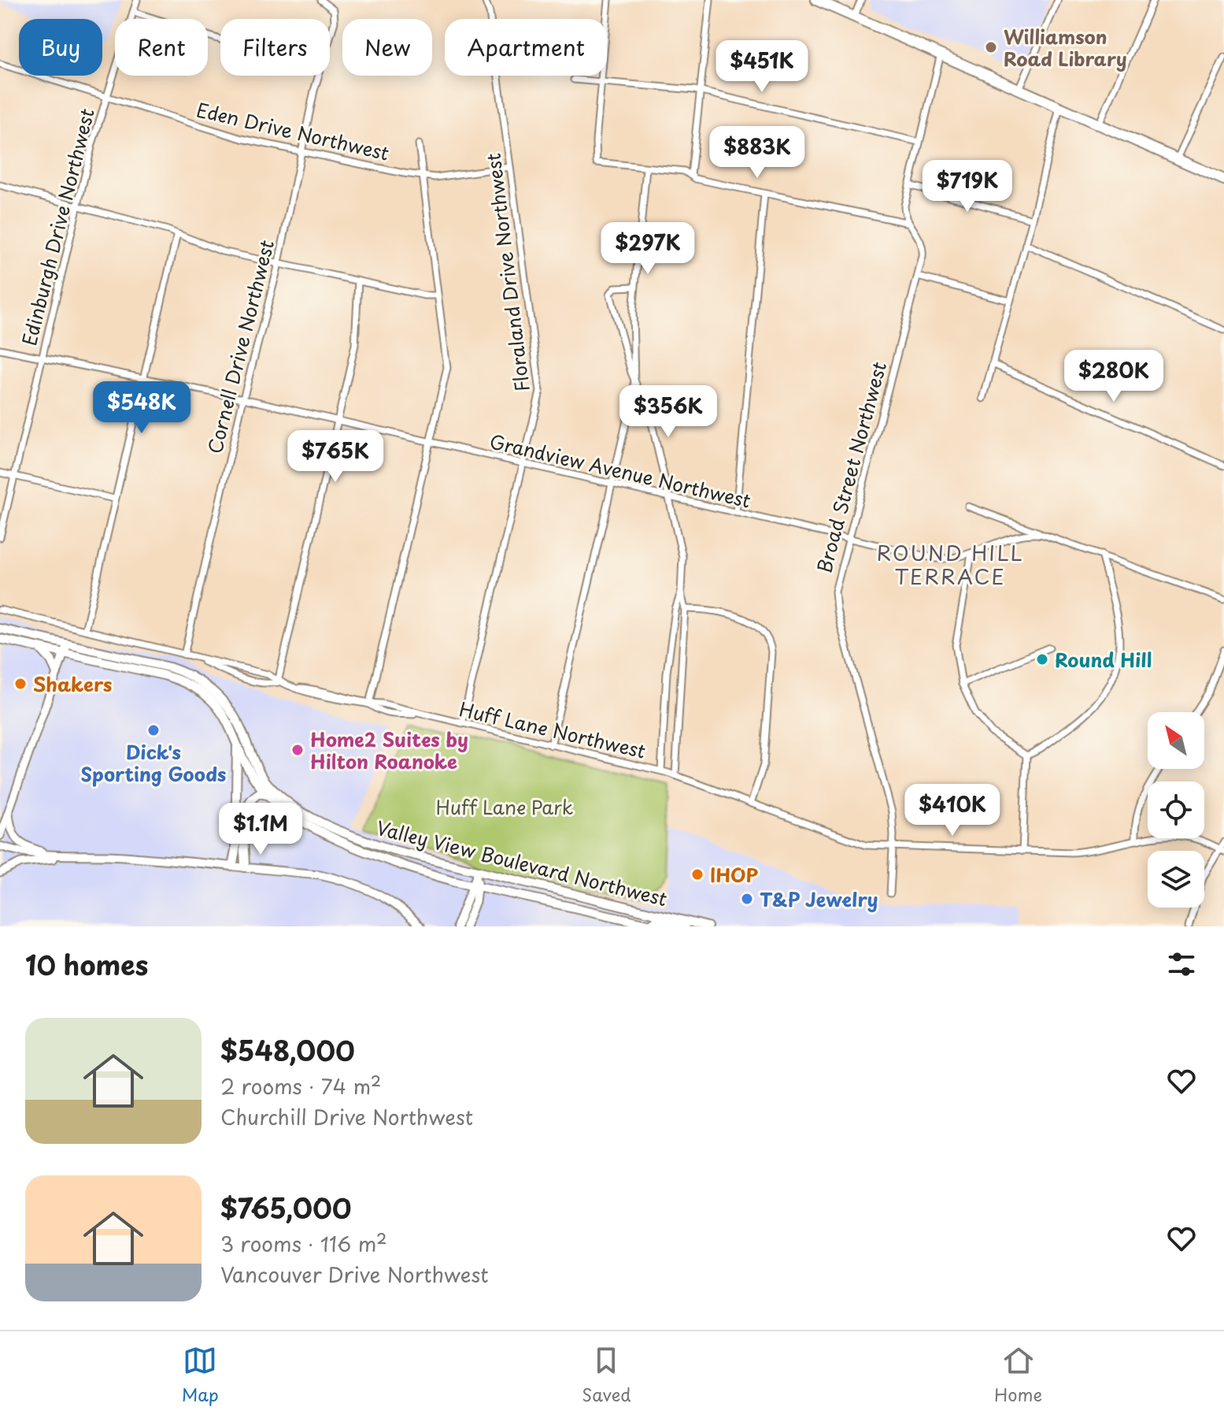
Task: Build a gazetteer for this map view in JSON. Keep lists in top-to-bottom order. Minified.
{"streets":{"main road":["Valley View Boulevard Northwest"],"street":["Eden Drive Northwest","Edinburgh Drive Northwest","Floraland Drive Northwest","Cornell Drive Northwest","Broad Street Northwest","Grandview Avenue Northwest","Huff Lane Northwest"]},"crossings":[["Eden Drive Northwest","Edinburgh Drive Northwest"],["Eden Drive Northwest","Floraland Drive Northwest"],["Eden Drive Northwest","Cornell Drive Northwest"],["Edinburgh Drive Northwest","Grandview Avenue Northwest"],["Floraland Drive Northwest","Grandview Avenue Northwest"],["Floraland Drive Northwest","Huff Lane Northwest"],["Cornell Drive Northwest","Grandview Avenue Northwest"],["Cornell Drive Northwest","Huff Lane Northwest"],["Broad Street Northwest","Grandview Avenue Northwest"],["Broad Street Northwest","Huff Lane Northwest"]],"districts":["ROUND HILL TERRACE"],"parks":["Huff Lane Park"],"places":["Williamson Road Library","Round Hill","Shakers","Dick's Sporting Goods","Home2 Suites by Hilton Roanoke","IHOP","T&P Jewelry"],"north":"top left","page":{"chip":["Buy","Rent","Filters","New","Apartment"],"price":["$451K","$883K","$719K","$297K","$280K","$548K","$356K","$765K","$410K","$1.1M"],"heading":"10 homes","list":[{"name":"$548,000","note":"2 rooms · 74 m² · Churchill Drive Northwest"},{"name":"$765,000","note":"3 rooms · 116 m² · Vancouver Drive Northwest"}],"tabs":["Map","Saved","Home"]}}
